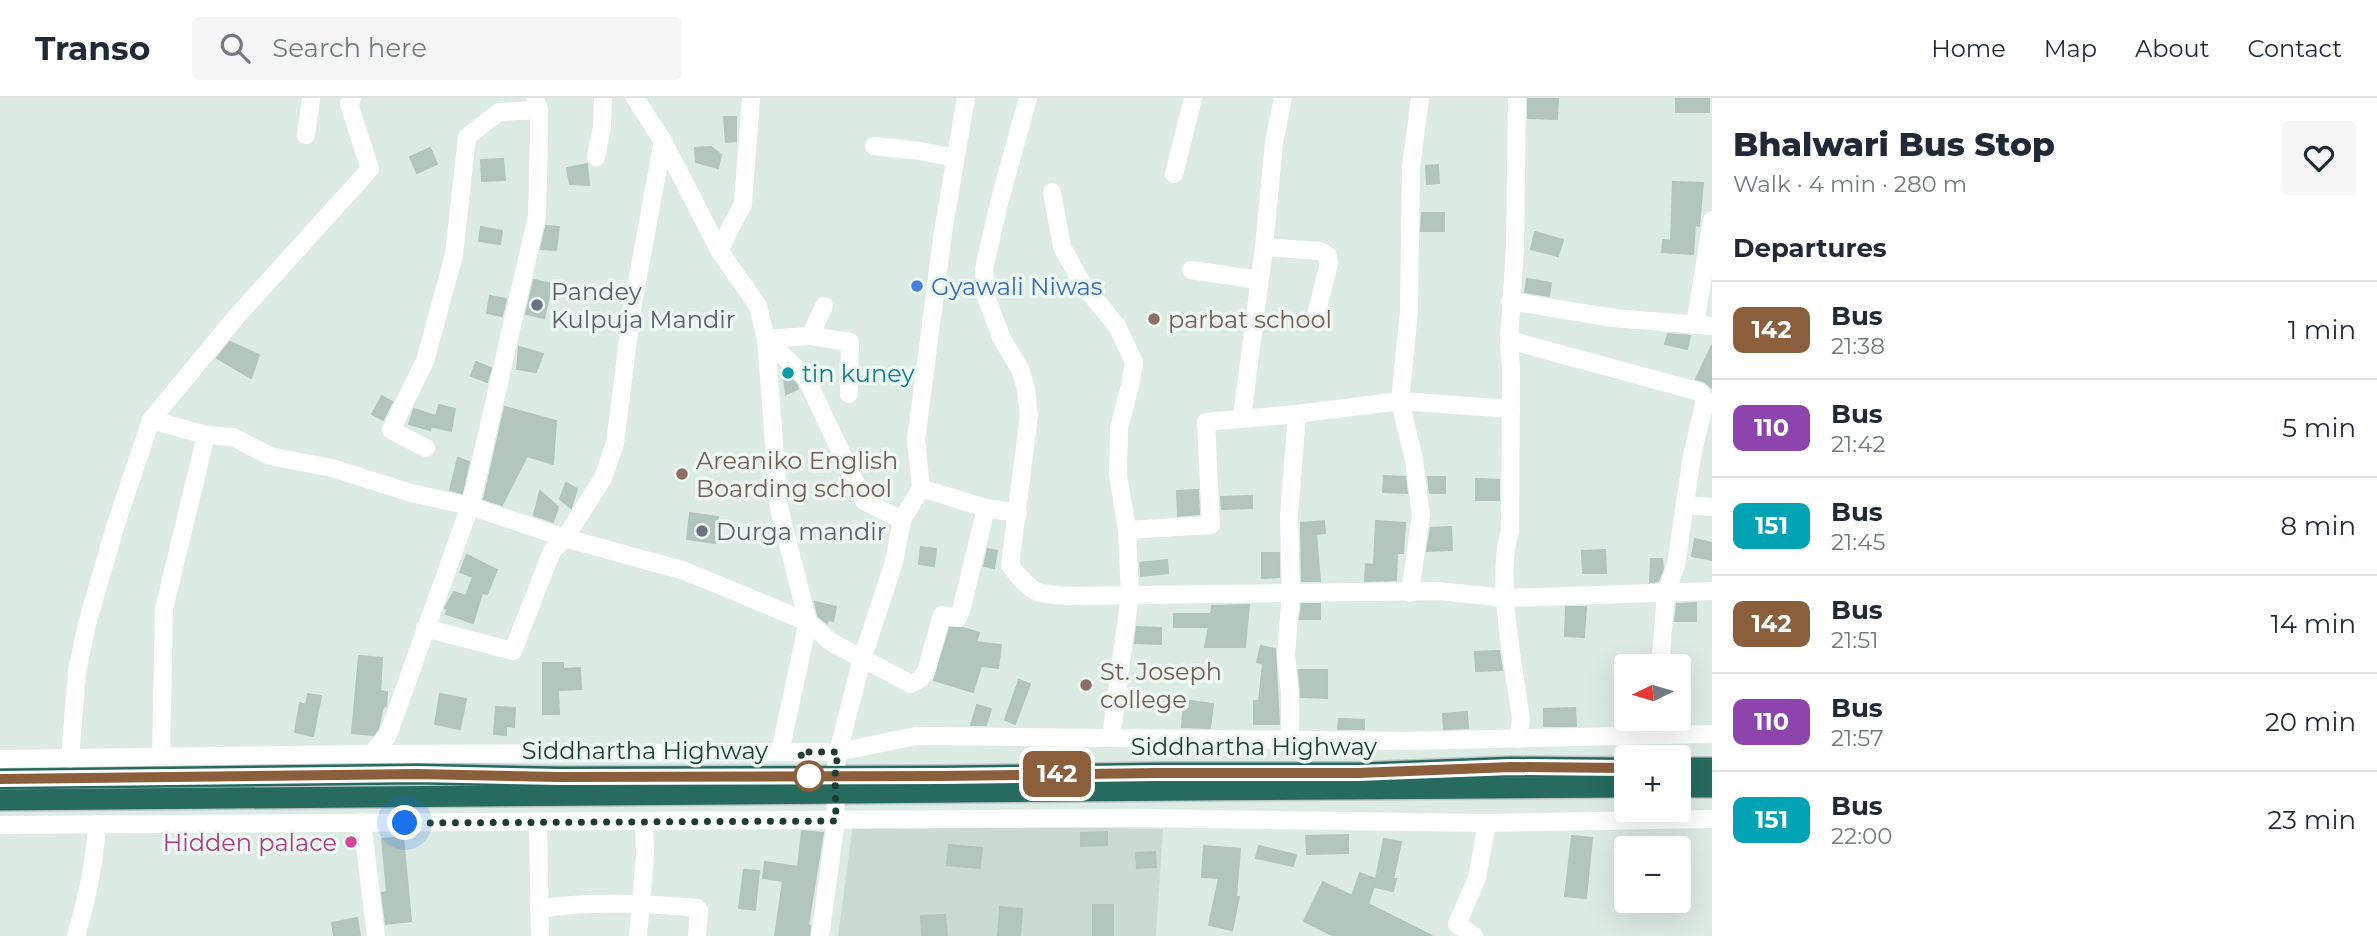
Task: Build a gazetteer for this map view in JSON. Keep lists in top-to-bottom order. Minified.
{"streets":{"highway":["Siddhartha Highway"]},"places":["Gyawali Niwas","Pandey Kulpuja Mandir","parbat school","tin kuney","Areaniko English Boarding school","Durga mandir","St. Joseph college","Hidden palace"],"lines":["bus line 142"],"north":"left","page":{"header":"Transo","search":"Search here","nav":["Home","Map","About","Contact"],"on_map":"142","heading":[["Bhalwari Bus Stop","Walk · 4 min · 280 m"],"Departures"],"list":[{"mark":"142","name":"Bus","note":"21:38","value":"1 min"},{"mark":"110","name":"Bus","note":"21:42","value":"5 min"},{"mark":"151","name":"Bus","note":"21:45","value":"8 min"},{"mark":"142","name":"Bus","note":"21:51","value":"14 min"},{"mark":"110","name":"Bus","note":"21:57","value":"20 min"},{"mark":"151","name":"Bus","note":"22:00","value":"23 min"}],"map_buttons":["+","−"]}}
